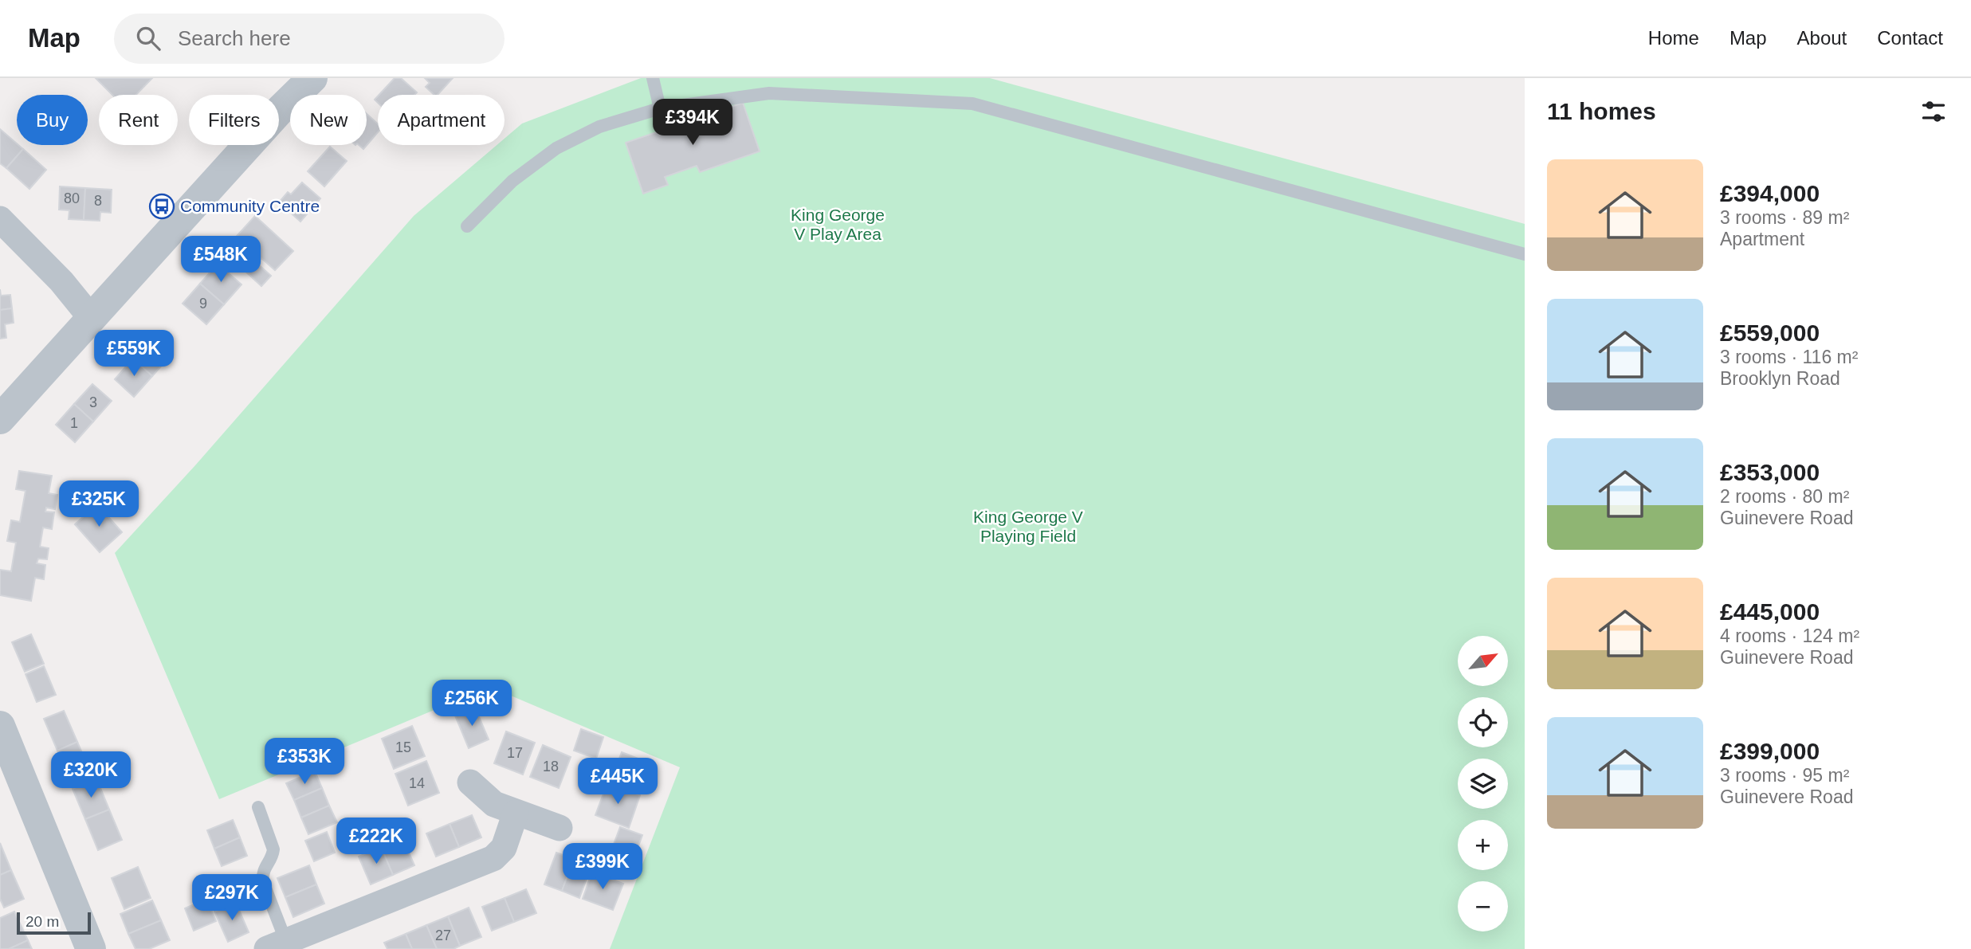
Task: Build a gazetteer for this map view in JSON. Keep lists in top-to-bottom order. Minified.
{"parks":["King George V Play Area","King George V Playing Field"],"places":{"bus stop":["Community Centre"]},"house_numbers":["80","8","9","3","1","15","17","18","14","27"],"scale_bar":"20 m","north":"top right","page":{"header":"Map","search":"Search here","nav":["Home","Map","About","Contact"],"heading":"11 homes","chip":["Buy","Rent","Filters","New","Apartment"],"price":["£394K","£548K","£559K","£325K","£256K","£353K","£320K","£445K","£222K","£399K","£297K"],"list":[{"name":"£394,000","note":"3 rooms · 89 m² · Apartment"},{"name":"£559,000","note":"3 rooms · 116 m² · Brooklyn Road"},{"name":"£353,000","note":"2 rooms · 80 m² · Guinevere Road"},{"name":"£445,000","note":"4 rooms · 124 m² · Guinevere Road"},{"name":"£399,000","note":"3 rooms · 95 m² · Guinevere Road"}],"map_buttons":["+","−"],"scale":"20 m"}}
